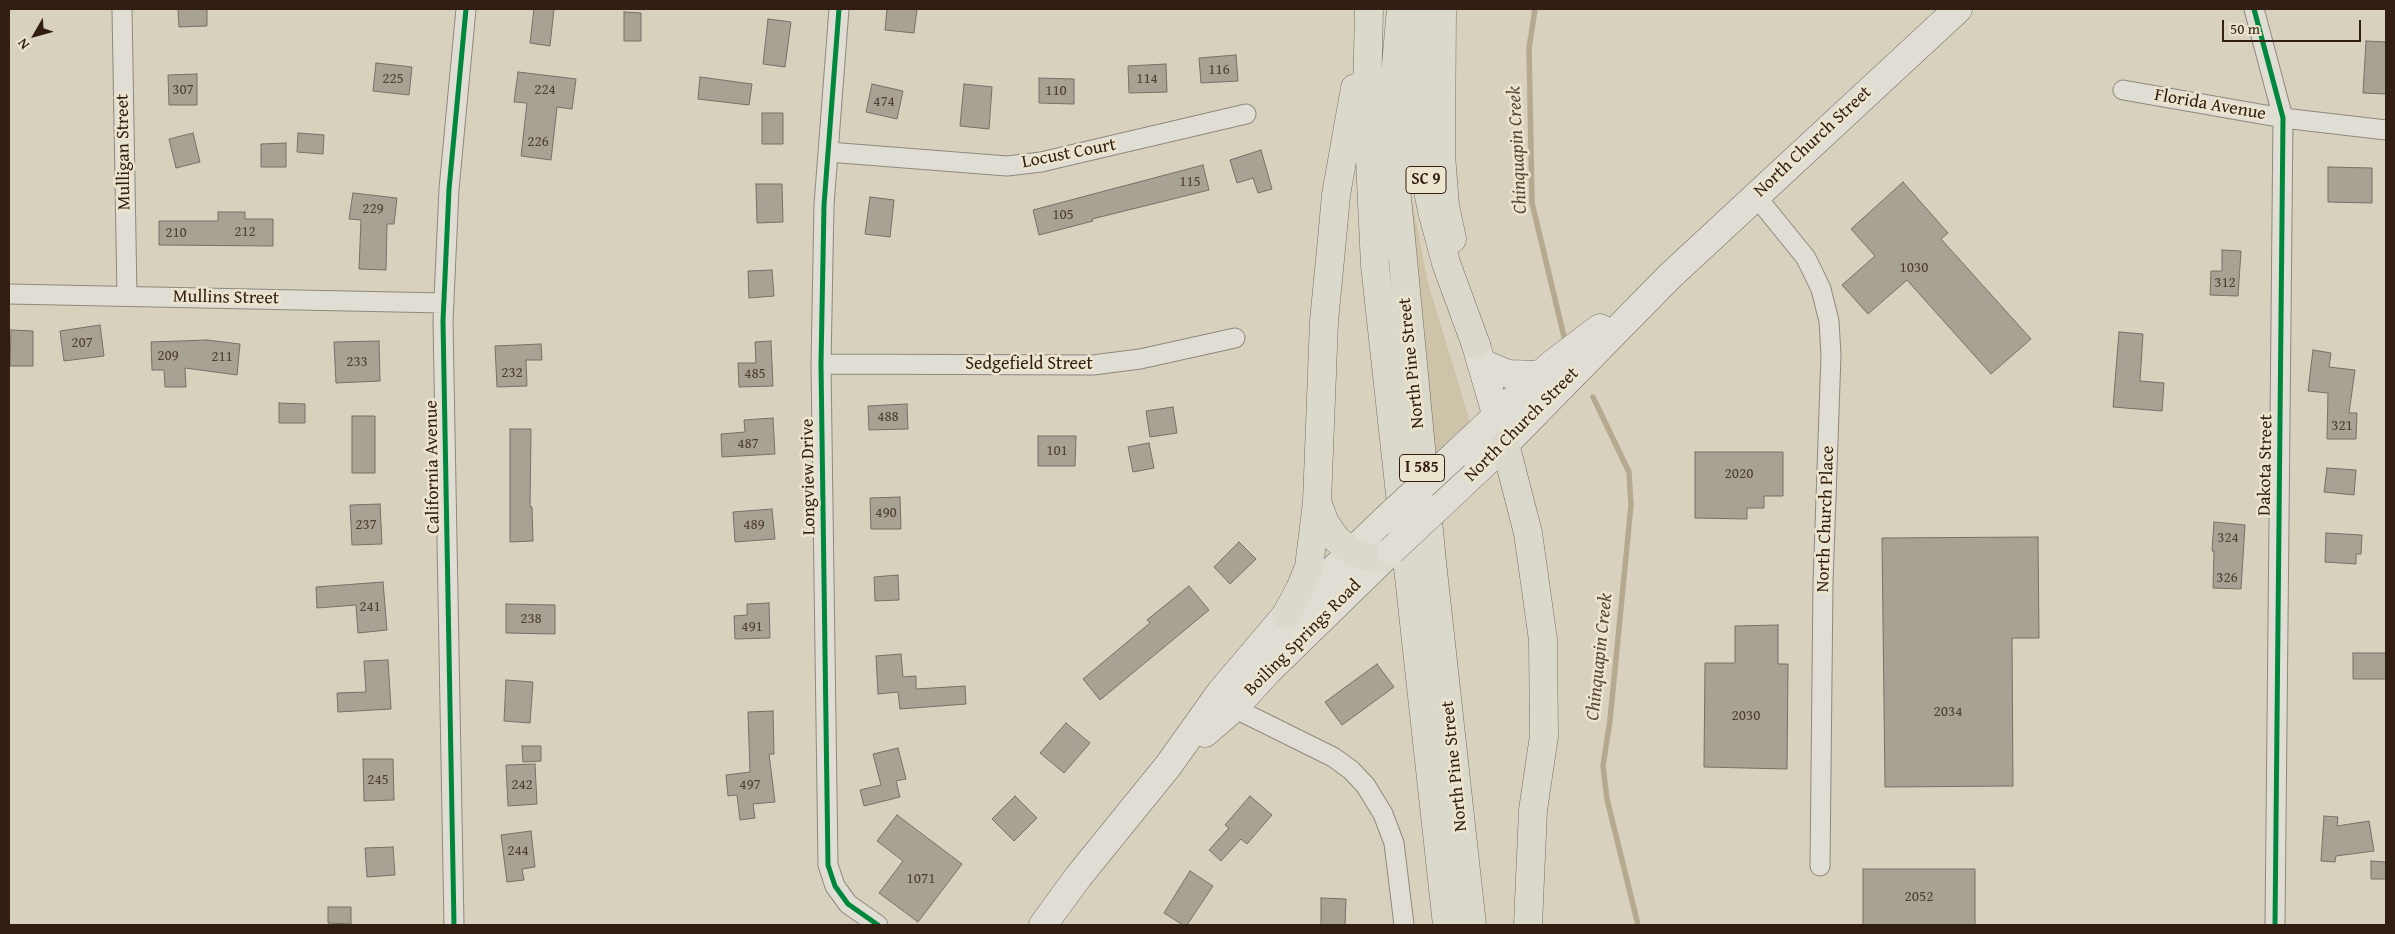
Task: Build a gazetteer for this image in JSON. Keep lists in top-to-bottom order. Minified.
{"streets":{"main road":["North Church Street","SC 9","North Pine Street","I 585","Boiling Springs Road"],"street":["Florida Avenue","Mulligan Street","Locust Court","Mullins Street","Sedgefield Street","Dakota Street","California Avenue","Longview Drive","North Church Place"]},"crossings":[["Florida Avenue","Dakota Street"],["North Church Street","SC 9"],["North Church Street","North Church Place"],["North Church Street","Boiling Springs Road"],["Mulligan Street","Mullins Street"],["Locust Court","Longview Drive"],["Mullins Street","California Avenue"],["Sedgefield Street","Longview Drive"]],"water":["Chinquapin Creek"],"house_numbers":["116","225","114","307","224","110","474","226","115","229","105","212","210","1030","312","207","209","211","233","232","485","488","321","487","101","2020","490","237","489","324","326","241","238","491","2034","2030","245","242","497","244","1071","2052"],"scale_bar":"50 m","north":"bottom left"}
